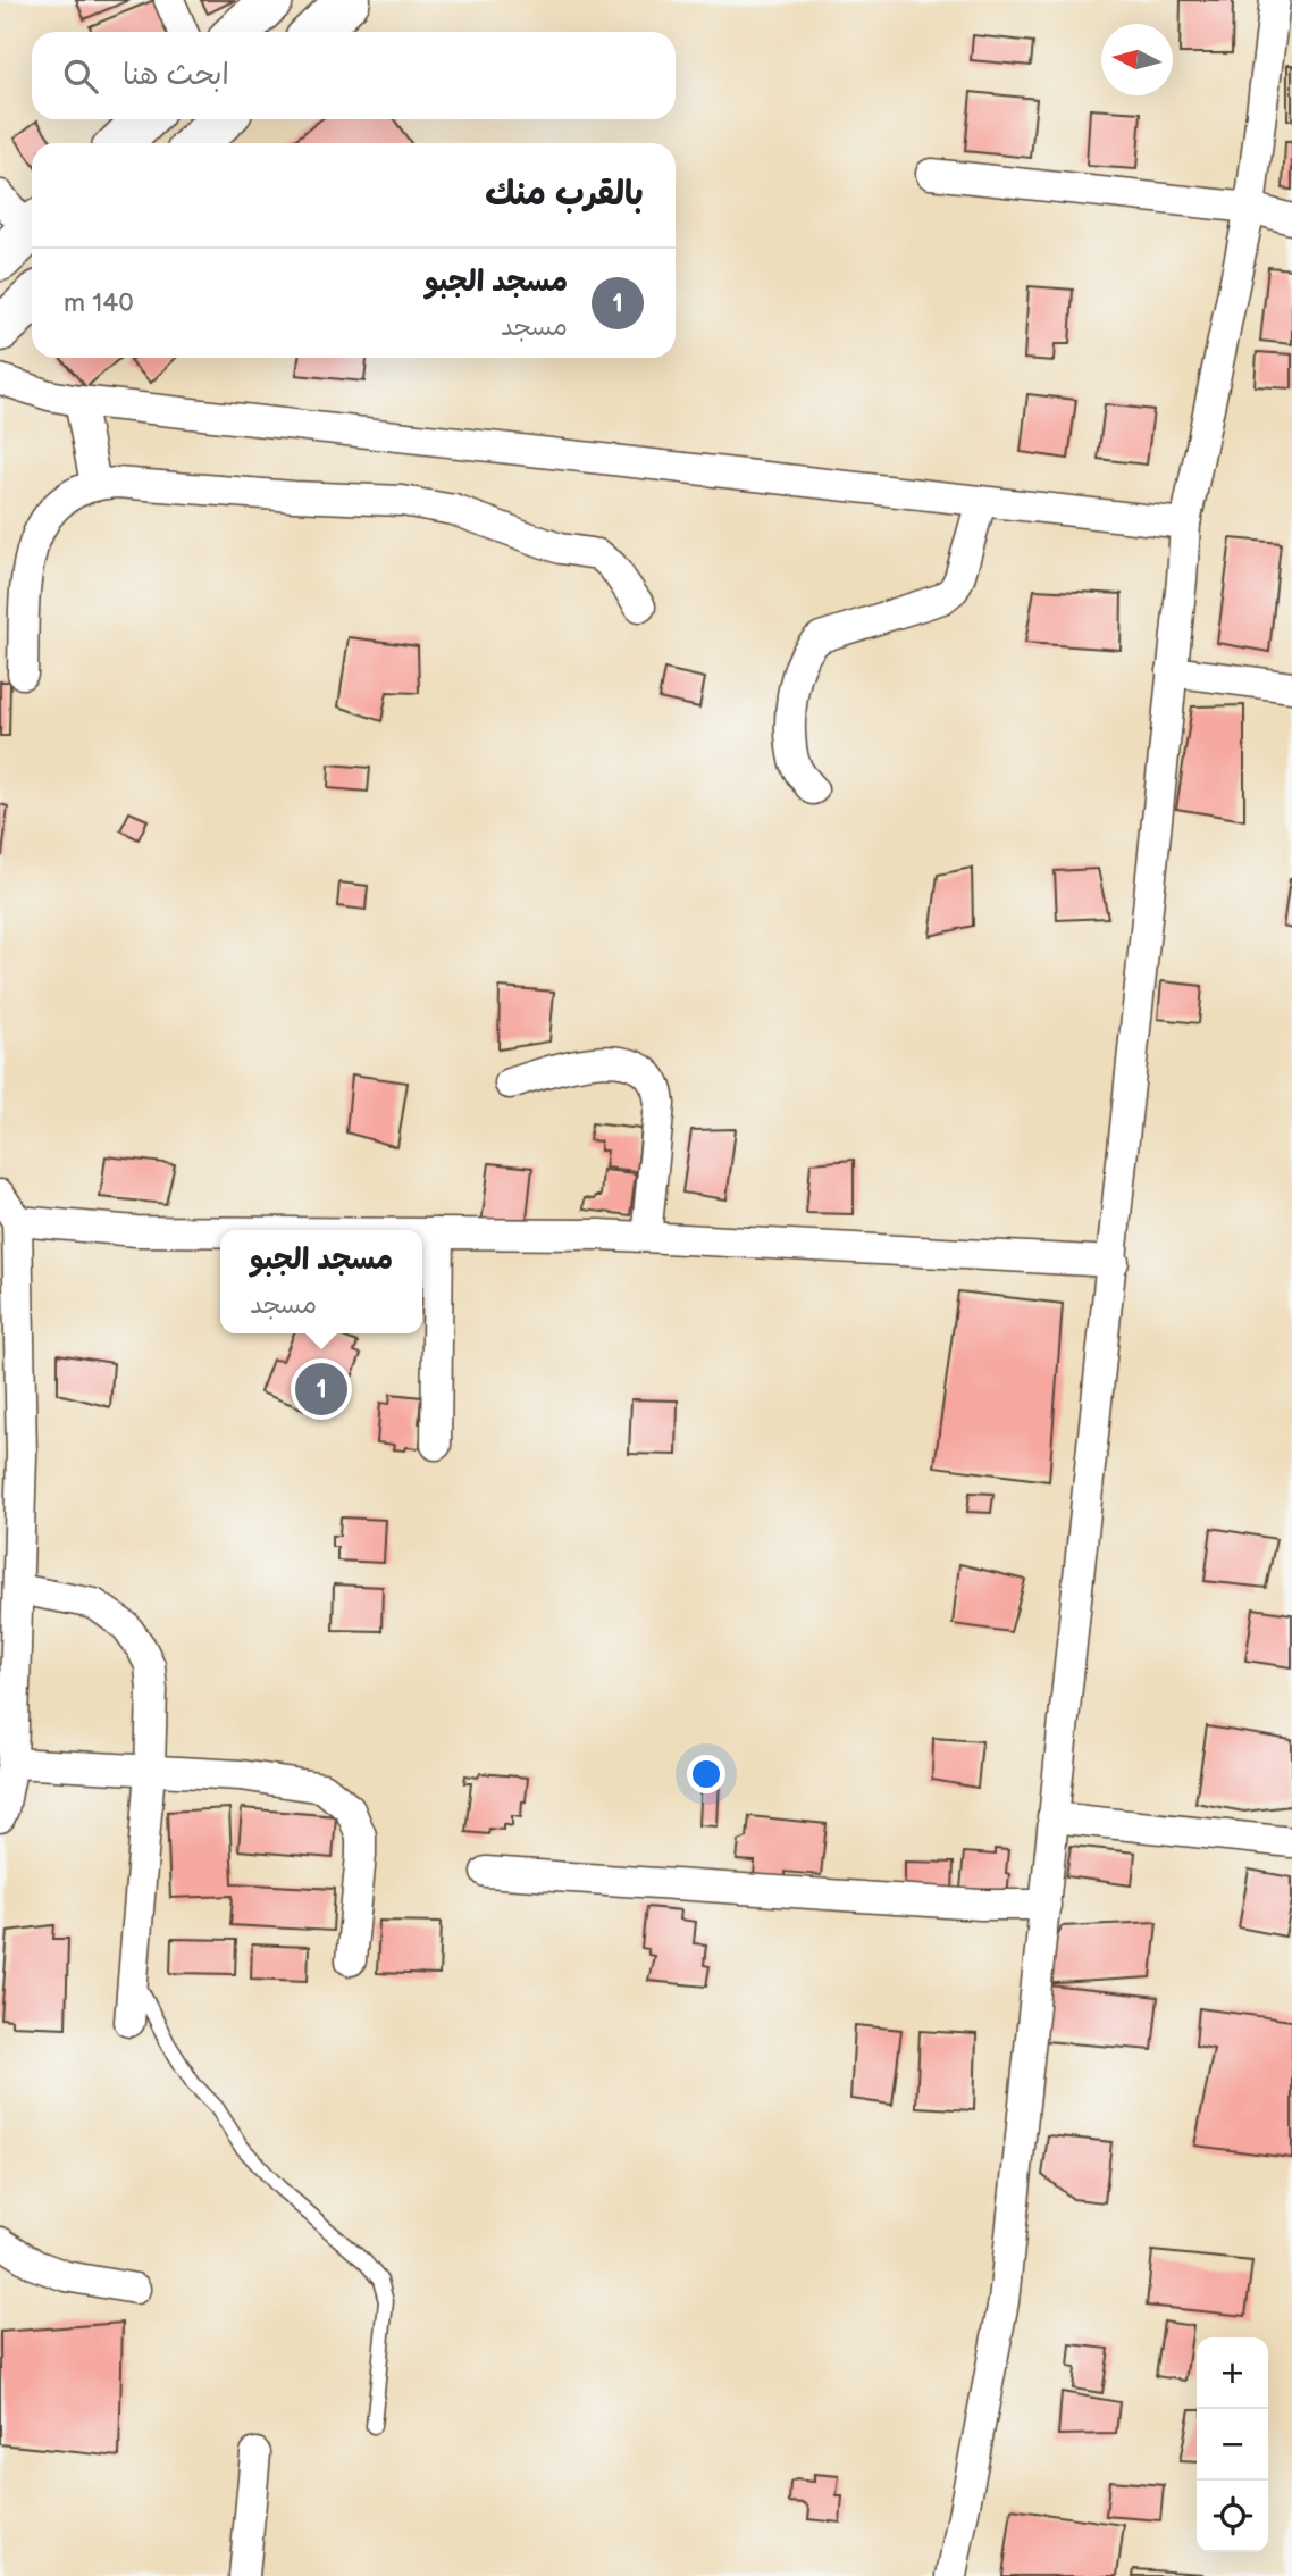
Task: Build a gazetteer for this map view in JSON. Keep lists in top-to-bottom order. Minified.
{"north":"left","page":{"search":"ابحث هنا","heading":"بالقرب منك","list":[{"mark":"1","name":"مسجد الجبو","note":"مسجد","value":"140 m"}],"popup":["مسجد الجبو","مسجد"],"pins":"1","map_buttons":["+","−"]}}
